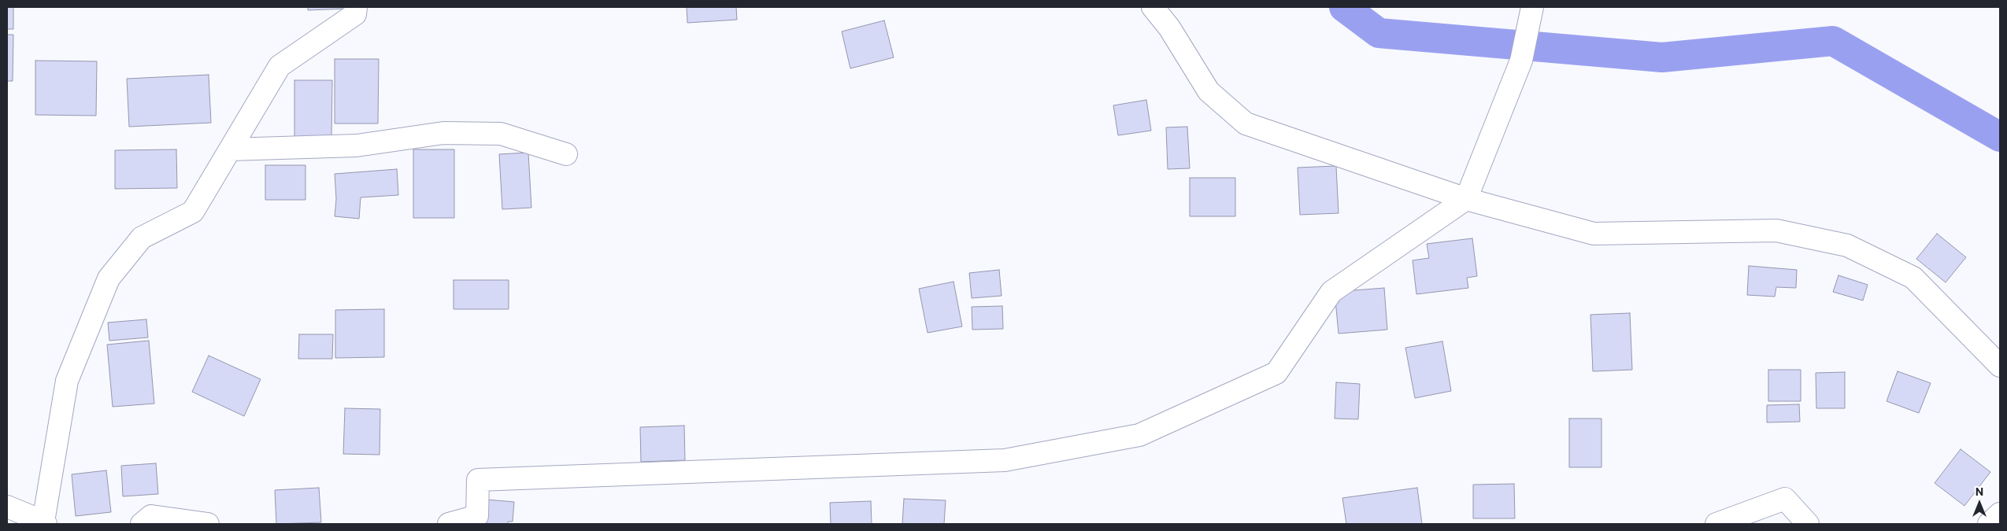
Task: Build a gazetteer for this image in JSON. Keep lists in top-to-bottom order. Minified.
{"north":"top"}
